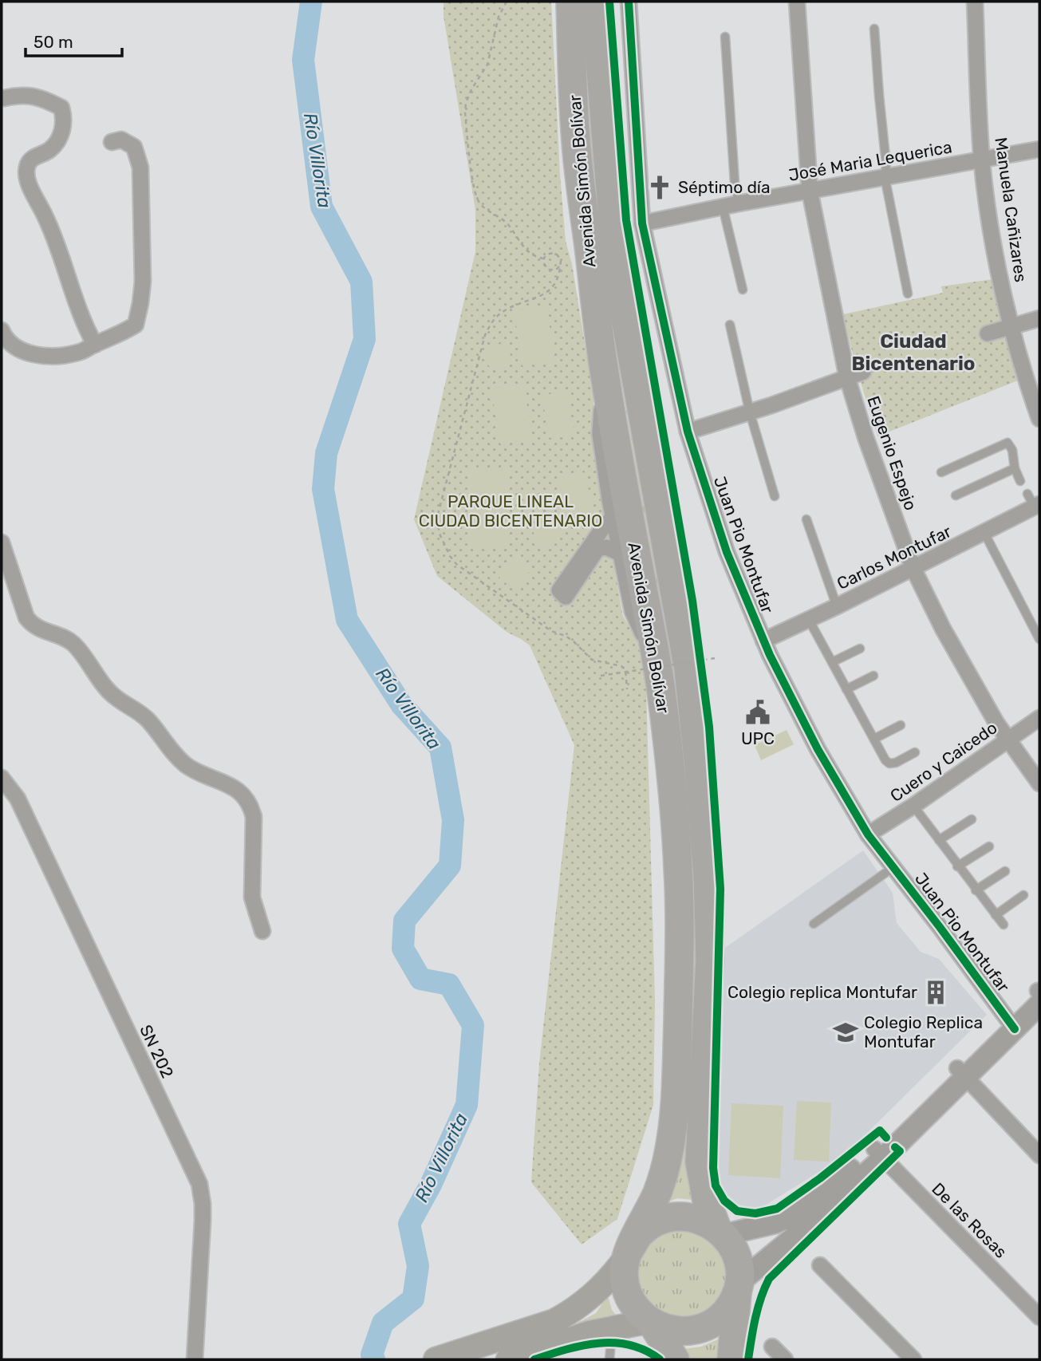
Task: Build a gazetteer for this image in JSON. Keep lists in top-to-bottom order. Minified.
{"streets":{"highway":["Avenida Simón Bolívar"],"street":["José Maria Lequerica","Manuela Cañizares","Eugenio Espejo","Juan Pio Montufar","Carlos Montufar","Cuero y Caicedo","SN 202","De las Rosas"]},"crossings":[["José Maria Lequerica","Manuela Cañizares"],["José Maria Lequerica","Eugenio Espejo"],["José Maria Lequerica","Juan Pio Montufar"],["Eugenio Espejo","Carlos Montufar"],["Eugenio Espejo","Cuero y Caicedo"],["Juan Pio Montufar","Carlos Montufar"],["Juan Pio Montufar","Cuero y Caicedo"]],"districts":["Ciudad Bicentenario"],"water":["Río Villorita"],"parks":["PARQUE LINEAL CIUDAD BICENTENARIO"],"places":{"church":["Séptimo día"],"public building":["UPC"],"building":["Colegio replica Montufar"],"school or university":["Colegio Replica Montufar"]},"scale_bar":"50 m"}
